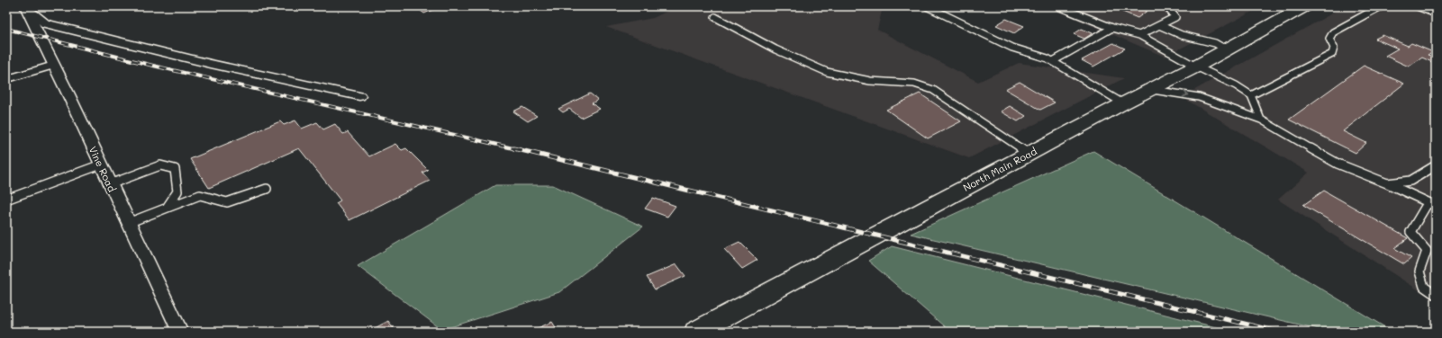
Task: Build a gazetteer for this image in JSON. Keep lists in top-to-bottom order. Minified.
{"streets":{"main road":["North Main Road"],"street":["Vine Road"]}}
